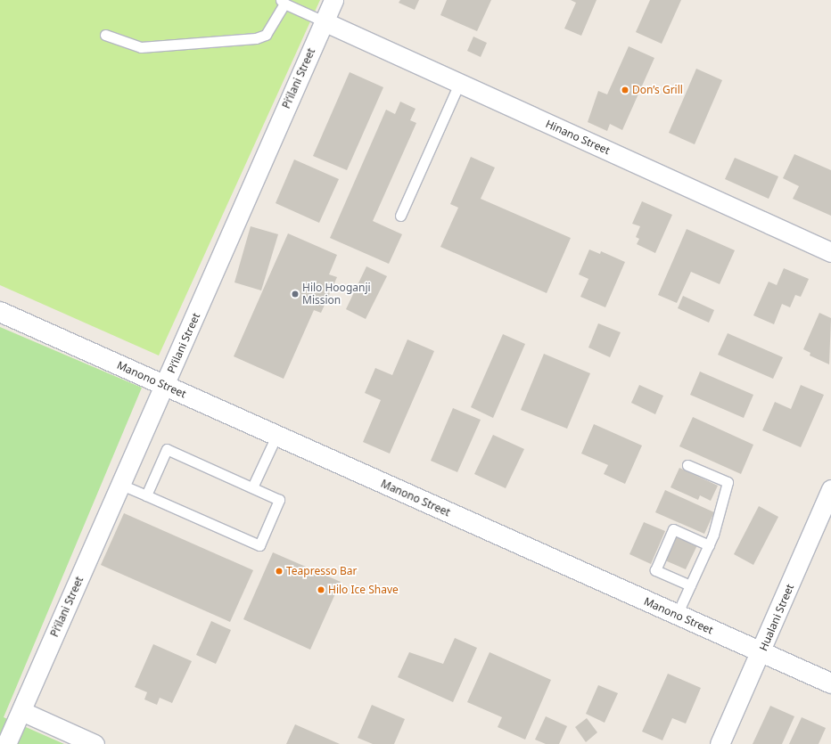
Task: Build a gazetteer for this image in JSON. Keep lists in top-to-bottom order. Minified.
{"streets":{"street":["Pi‘ilani Street","Hinano Street","Manono Street","Hualani Street"]},"crossings":[["Pi‘ilani Street","Hinano Street"],["Pi‘ilani Street","Manono Street"],["Manono Street","Hualani Street"]],"places":["Don’s Grill","Hilo Hooganji Mission","Teapresso Bar","Hilo Ice Shave"]}
